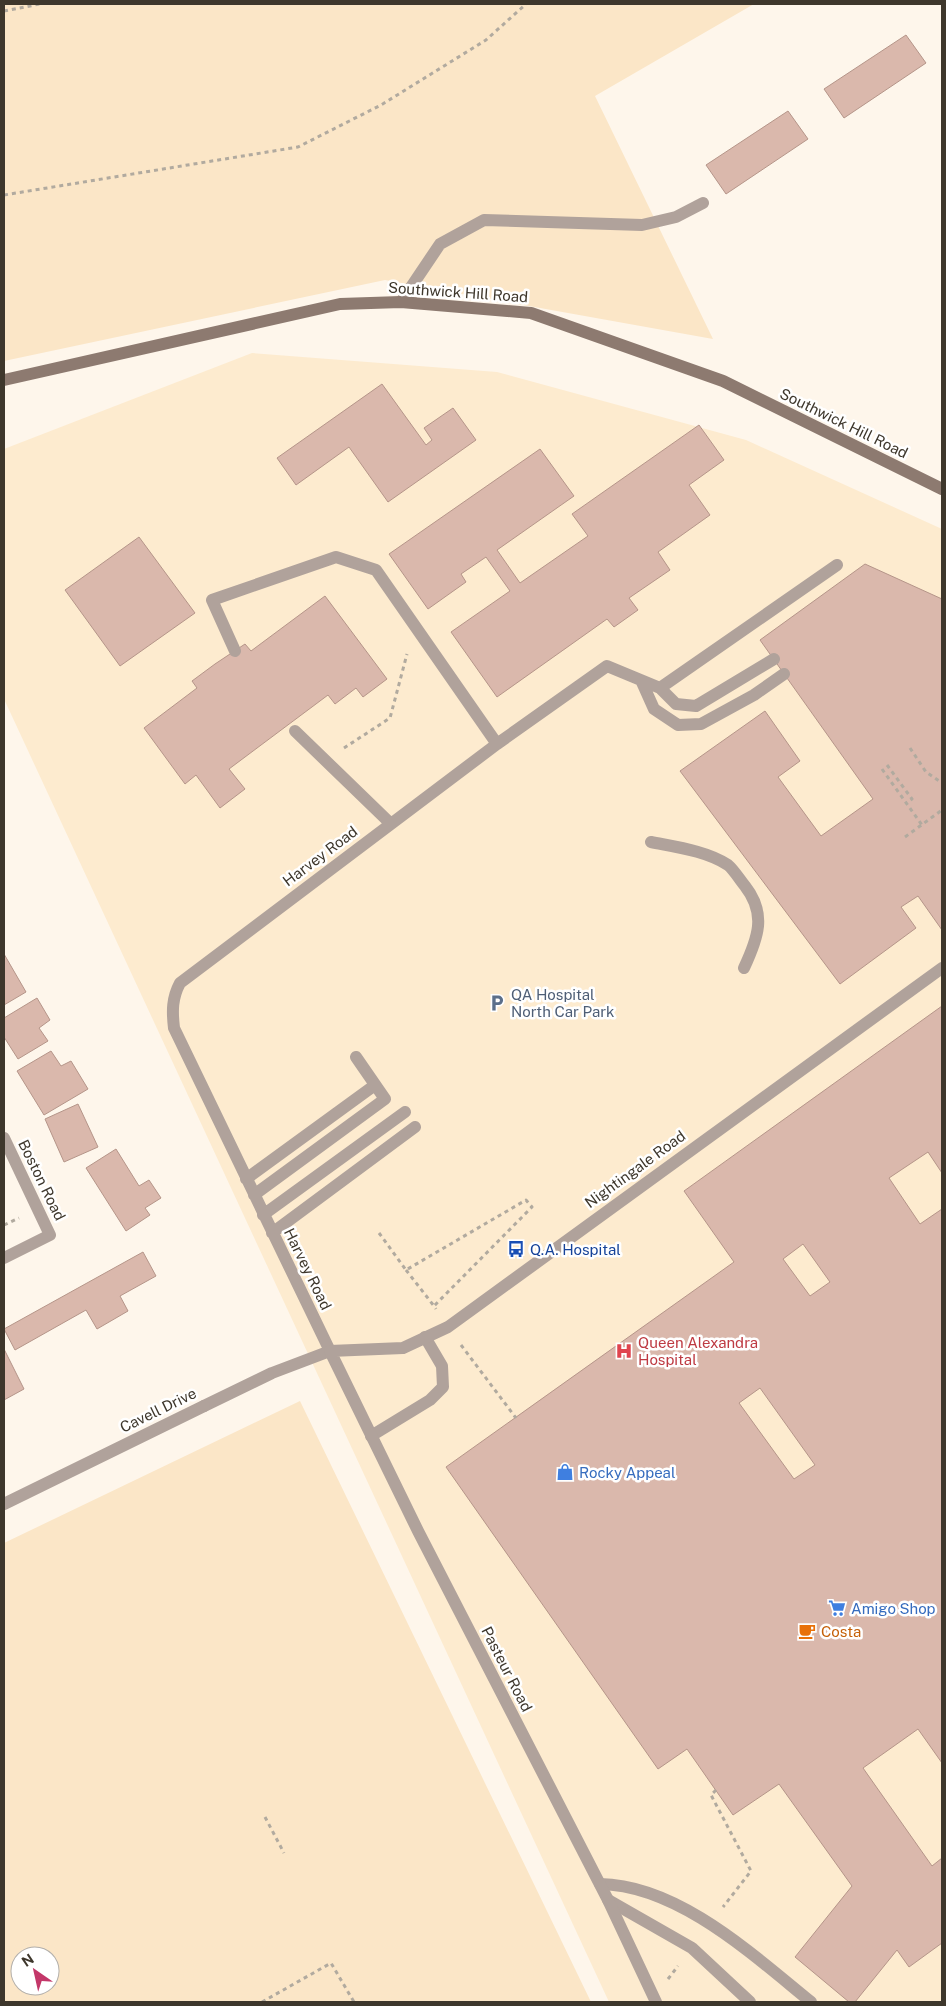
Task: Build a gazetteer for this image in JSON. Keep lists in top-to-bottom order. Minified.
{"streets":{"main road":["Southwick Hill Road"],"street":["Harvey Road","Nightingale Road","Boston Road","Cavell Drive","Pasteur Road"]},"crossings":[["Harvey Road","Nightingale Road"],["Harvey Road","Cavell Drive"],["Harvey Road","Pasteur Road"],["Nightingale Road","Cavell Drive"],["Nightingale Road","Pasteur Road"],["Cavell Drive","Pasteur Road"]],"places":{"parking":["QA Hospital North Car Park"],"bus stop":["Q.A. Hospital"],"hospital":["Queen Alexandra Hospital"],"shop":["Rocky Appeal"],"supermarket":["Amigo Shop"],"cafe":["Costa"]},"north":"top left"}
